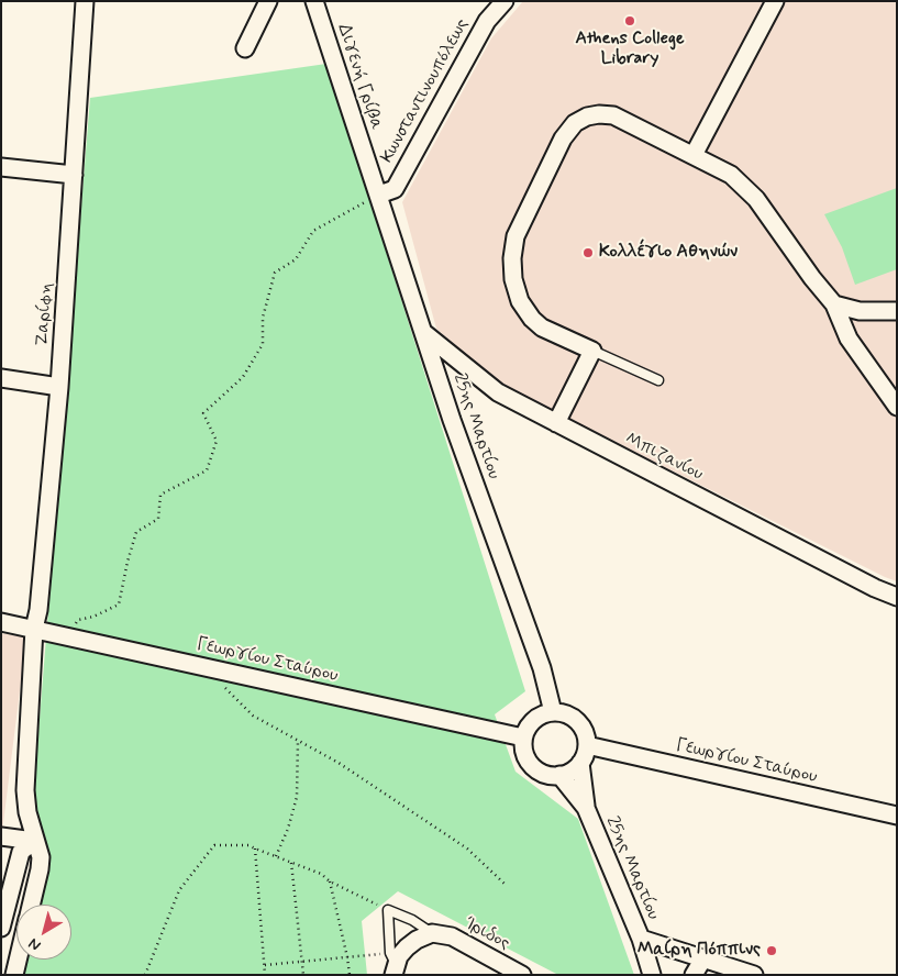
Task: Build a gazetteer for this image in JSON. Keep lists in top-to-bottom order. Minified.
{"streets":{"street":["Διγενή Γρίβα","Κωνσταντινουπόλεως","Ζαρίφη","25ης Μαρτίου","Μπιζανίου","Γεωργίου Σταύρου","Ίριδος"]},"crossings":[["Διγενή Γρίβα","Κωνσταντινουπόλεως"],["Διγενή Γρίβα","25ης Μαρτίου"],["Κωνσταντινουπόλεως","25ης Μαρτίου"],["Ζαρίφη","Γεωργίου Σταύρου"],["25ης Μαρτίου","Μπιζανίου"],["25ης Μαρτίου","Γεωργίου Σταύρου"]],"places":["Athens College Library","Κολλέγιο Αθηνών","Μαίρη Πόππινς"],"north":"bottom left"}
